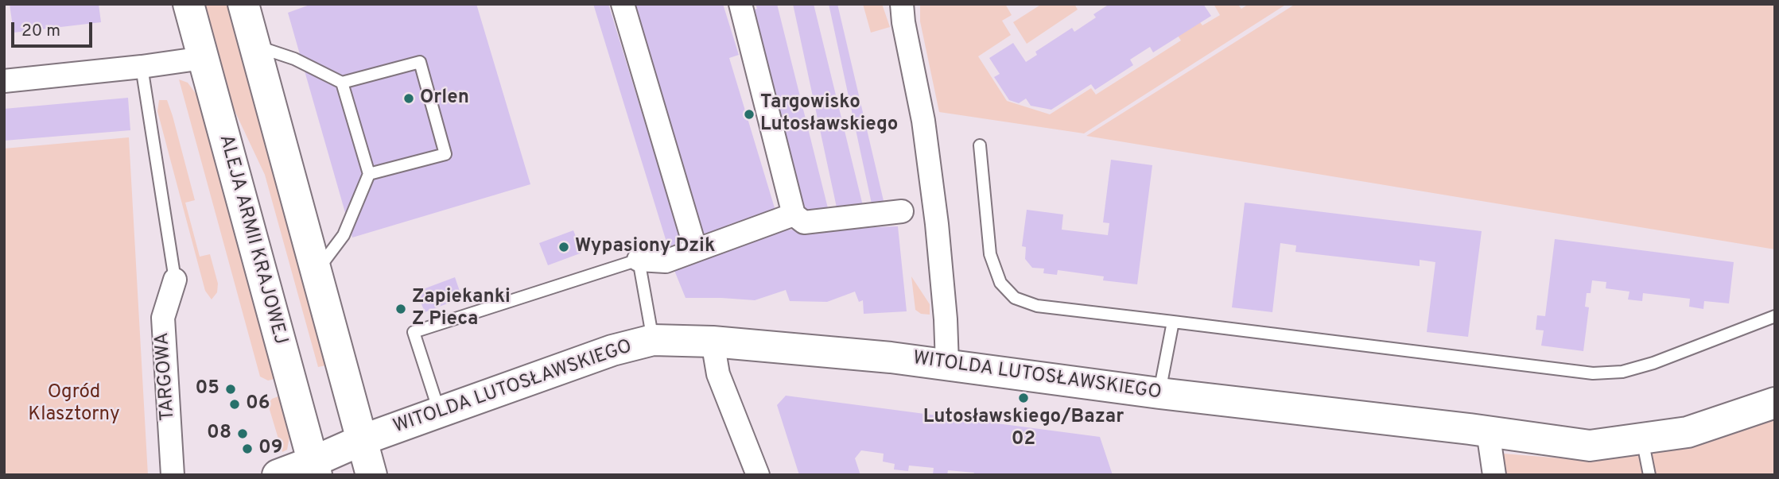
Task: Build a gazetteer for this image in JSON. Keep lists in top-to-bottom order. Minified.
{"streets":{"street":["ALEJA ARMII KRAJOWEJ","TARGOWA","WITOLDA LUTOSŁAWSKIEGO"]},"crossings":[["ALEJA ARMII KRAJOWEJ","WITOLDA LUTOSŁAWSKIEGO"]],"parks":["Ogród Klasztorny"],"places":["Orlen","Targowisko Lutosławskiego","Wypasiony Dzik","Zapiekanki Z Pieca","05","Lutosławskiego/Bazar 02","06","08","09"],"scale_bar":"20 m"}
